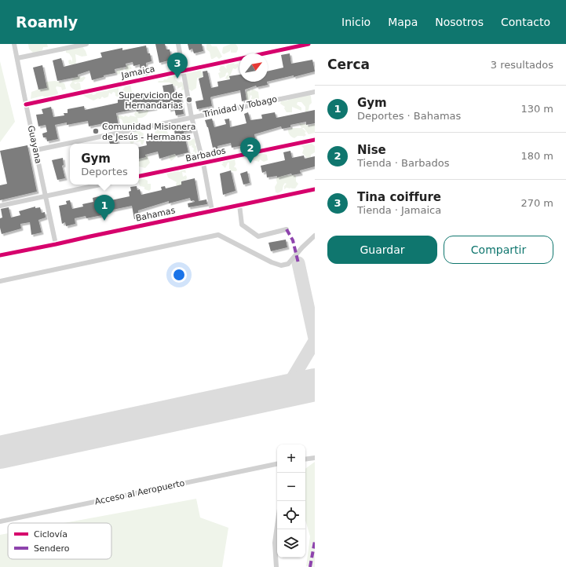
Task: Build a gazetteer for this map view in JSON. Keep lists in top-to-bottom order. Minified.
{"streets":{"street":["Jamaica","Trinidad y Tobago","Guayana","Barbados","Bahamas","Acceso al Aeropuerto"]},"crossings":[["Jamaica","Guayana"],["Trinidad y Tobago","Guayana"],["Guayana","Bahamas"]],"places":["Supervicion de Hernandarias","Comunidad Misionera de Jesús - Hermanas"],"legend":["Ciclovía","Sendero"],"north":"top right","page":{"header":"Roamly","nav":["Inicio","Mapa","Nosotros","Contacto"],"heading":["Cerca","3 resultados"],"pins":["3","2","1"],"list":[{"mark":"1","name":"Gym","note":"Deportes · Bahamas","value":"130 m"},{"mark":"2","name":"Nise","note":"Tienda · Barbados","value":"180 m"},{"mark":"3","name":"Tina coiffure","note":"Tienda · Jamaica","value":"270 m"}],"popup":["Gym","Deportes"],"buttons":["Guardar","Compartir"],"map_buttons":["+","−"]}}
